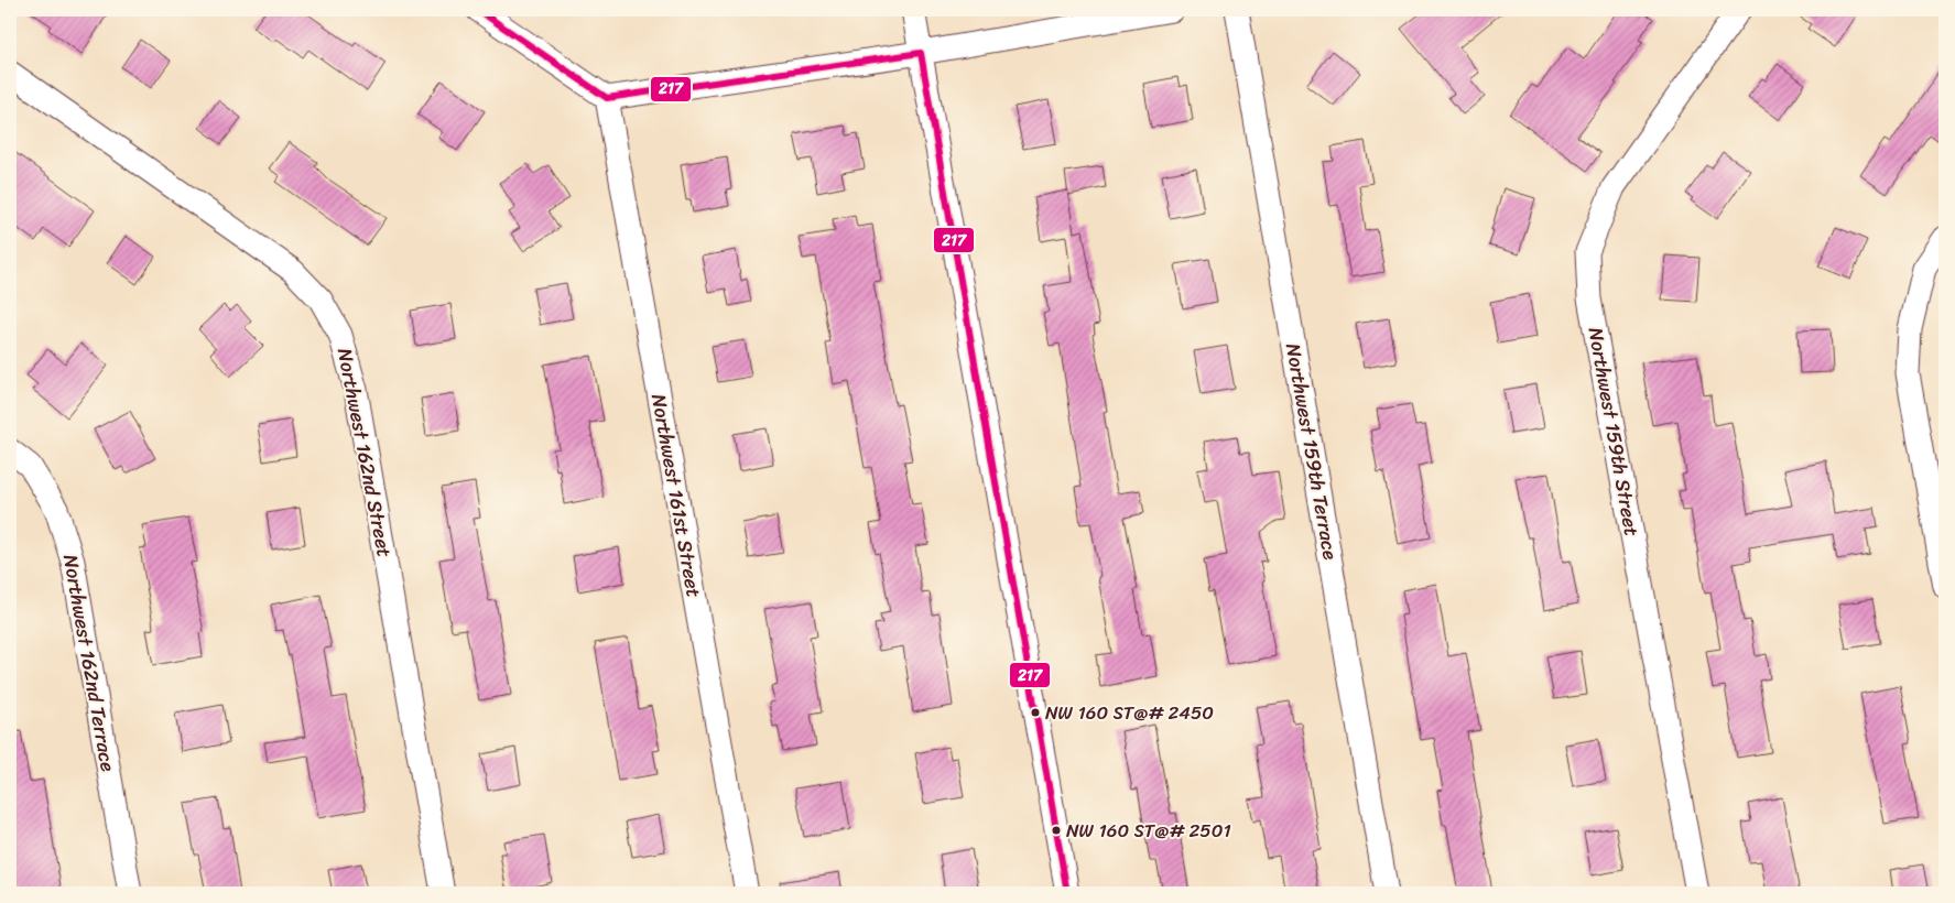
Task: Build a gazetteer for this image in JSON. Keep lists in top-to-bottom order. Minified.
{"streets":{"street":["Northwest 159th Street","Northwest 159th Terrace","Northwest 162nd Street","Northwest 161st Street","Northwest 162nd Terrace"]},"places":["NW 160 ST@# 2450","NW 160 ST@# 2501"],"lines":["transit line 217"]}
